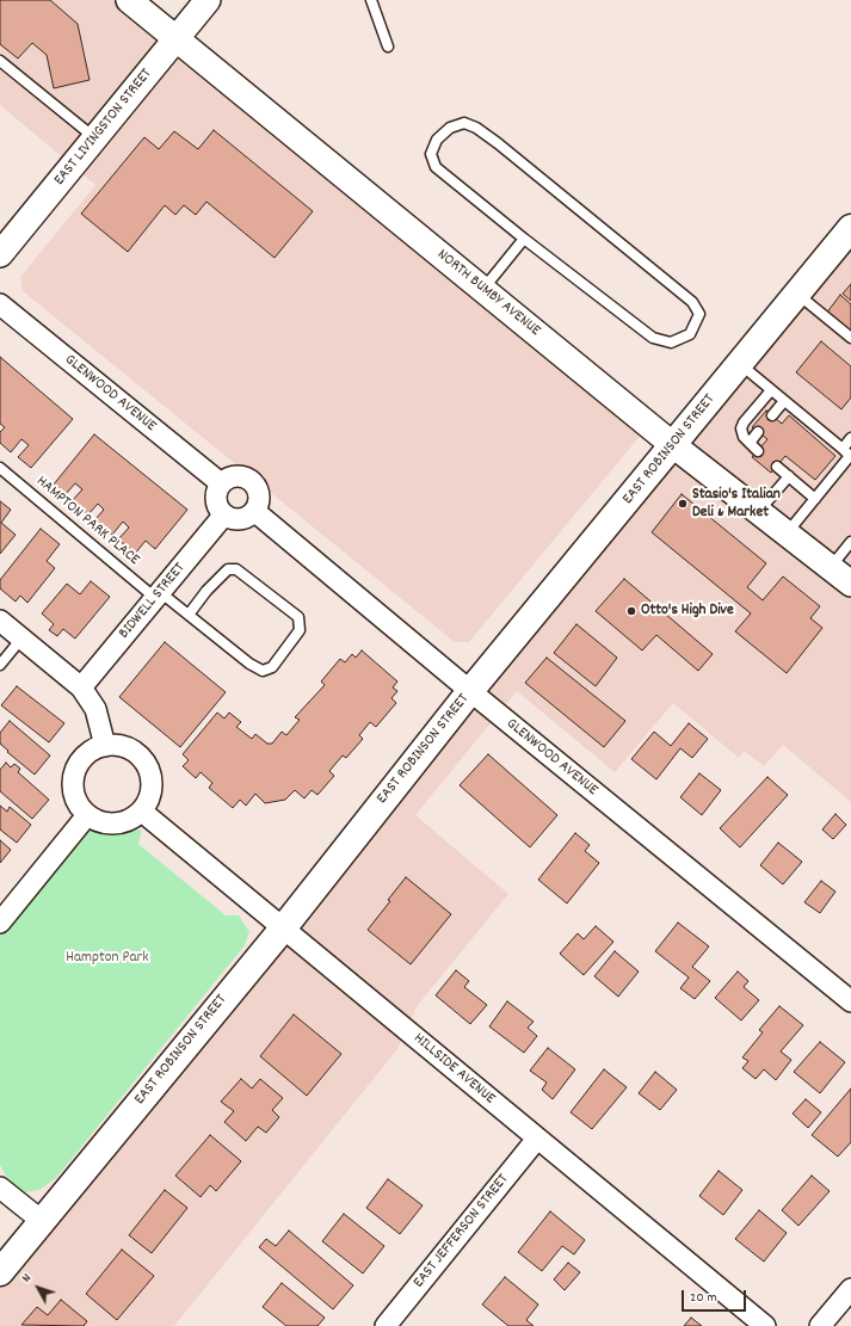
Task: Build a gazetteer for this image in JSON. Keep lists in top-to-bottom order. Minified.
{"streets":{"main road":["EAST ROBINSON STREET"],"street":["EAST LIVINGSTON STREET","NORTH BUMBY AVENUE","GLENWOOD AVENUE","BIDWELL STREET","HILLSIDE AVENUE","EAST JEFFERSON STREET"],"lane":["HAMPTON PARK PLACE"]},"crossings":[["EAST LIVINGSTON STREET","NORTH BUMBY AVENUE"],["NORTH BUMBY AVENUE","EAST ROBINSON STREET"],["GLENWOOD AVENUE","EAST ROBINSON STREET"],["GLENWOOD AVENUE","BIDWELL STREET"],["EAST ROBINSON STREET","HILLSIDE AVENUE"],["HAMPTON PARK PLACE","BIDWELL STREET"],["HILLSIDE AVENUE","EAST JEFFERSON STREET"]],"parks":["Hampton Park"],"places":["Stasio's Italian Deli & Market","Otto's High Dive"],"scale_bar":"20 m","north":"top left"}
